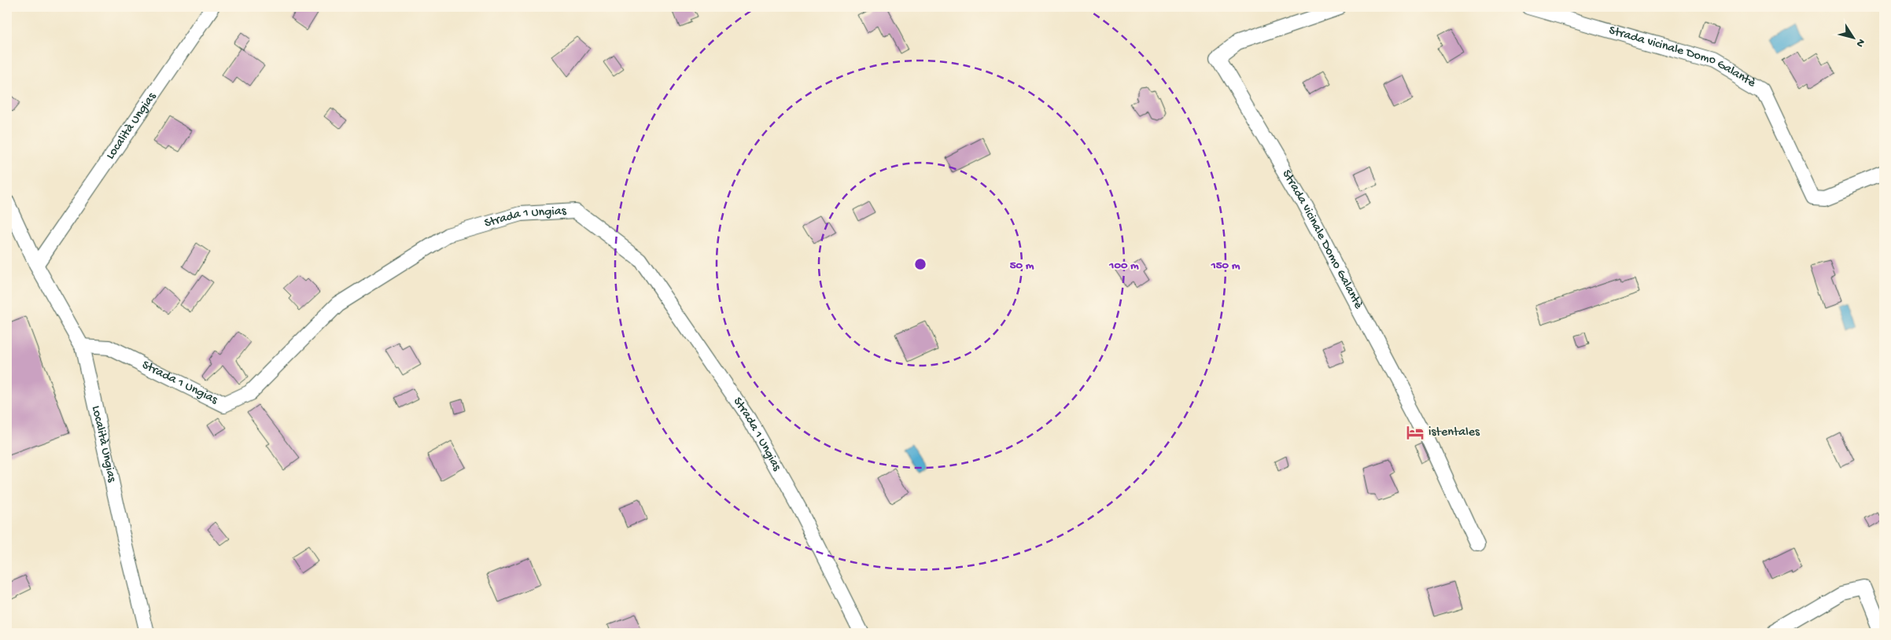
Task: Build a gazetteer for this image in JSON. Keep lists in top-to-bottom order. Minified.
{"streets":{"street":["Strada vicinale Domo Galantè","Località Ungias","Strada 1 Ungias"]},"crossings":[["Località Ungias","Strada 1 Ungias"]],"places":{"hotel":["istentales"]},"north":"bottom right","rings":["50 m","100 m","150 m"]}
